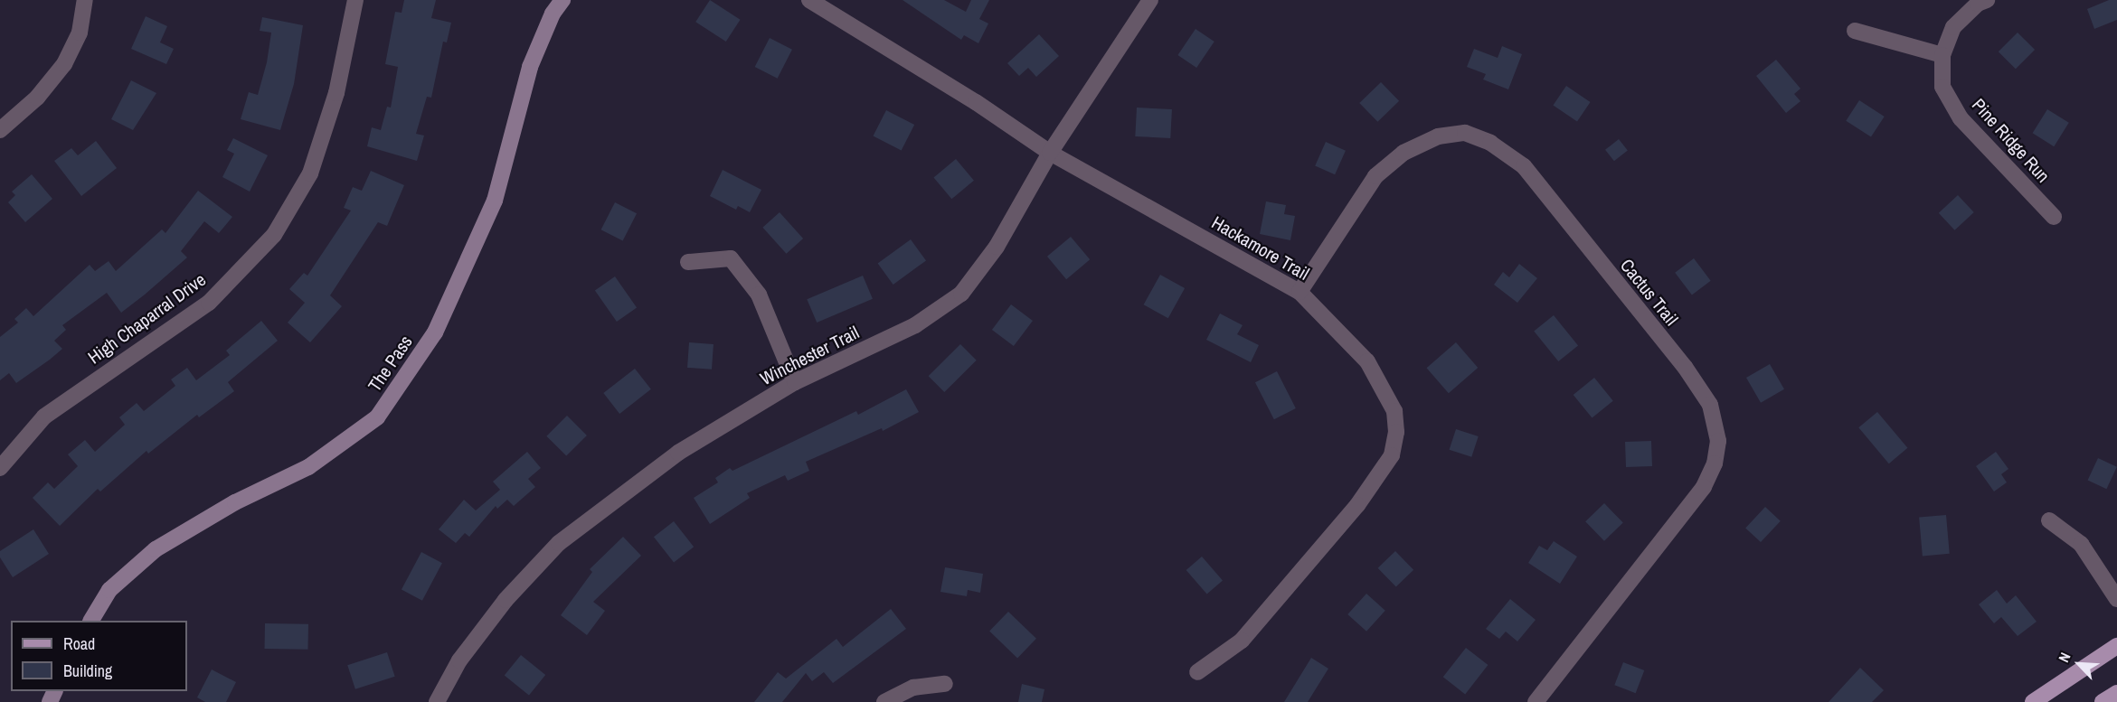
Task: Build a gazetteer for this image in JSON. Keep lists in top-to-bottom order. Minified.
{"streets":{"street":["Pine Ridge Run","Hackamore Trail","Cactus Trail","High Chaparral Drive","Winchester Trail","The Pass"]},"crossings":[["Hackamore Trail","Cactus Trail"],["Hackamore Trail","Winchester Trail"]],"legend":["Road","Building"],"north":"top left"}
